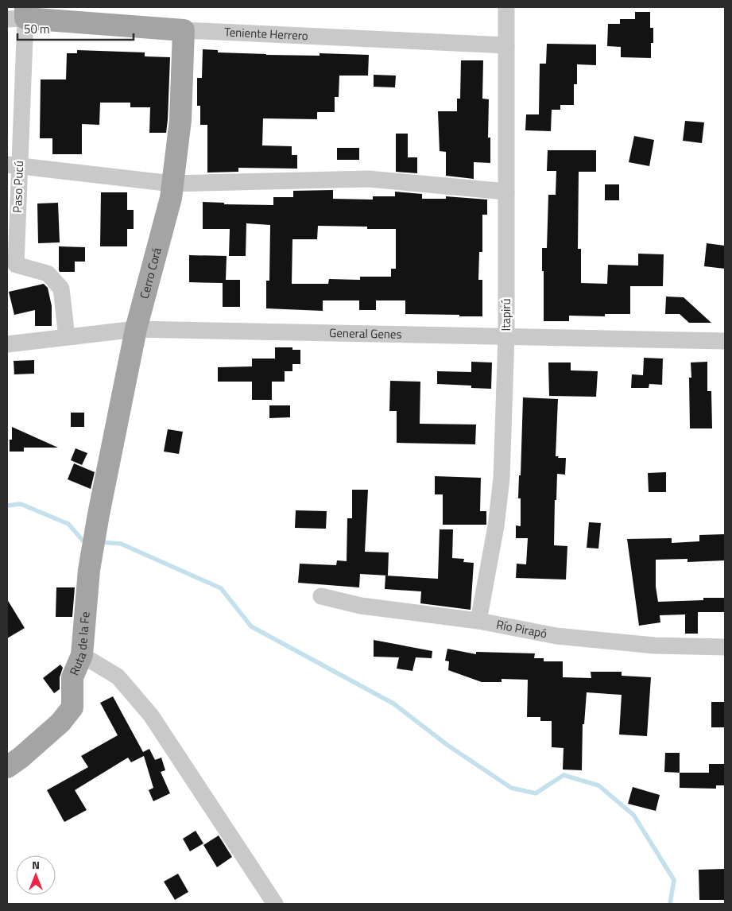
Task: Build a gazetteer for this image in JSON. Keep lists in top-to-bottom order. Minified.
{"streets":{"main road":["Teniente Herrero","Cerro Corá","Ruta de la Fe"],"street":["Paso Pucú","Itapirú","General Genes","Río Pirapó"]},"crossings":[["Teniente Herrero","Paso Pucú"],["Teniente Herrero","Cerro Corá"],["Teniente Herrero","Itapirú"],["Paso Pucú","General Genes"],["Cerro Corá","General Genes"],["Cerro Corá","Ruta de la Fe"],["Itapirú","General Genes"],["Itapirú","Río Pirapó"]],"scale_bar":"50 m","north":"top"}
